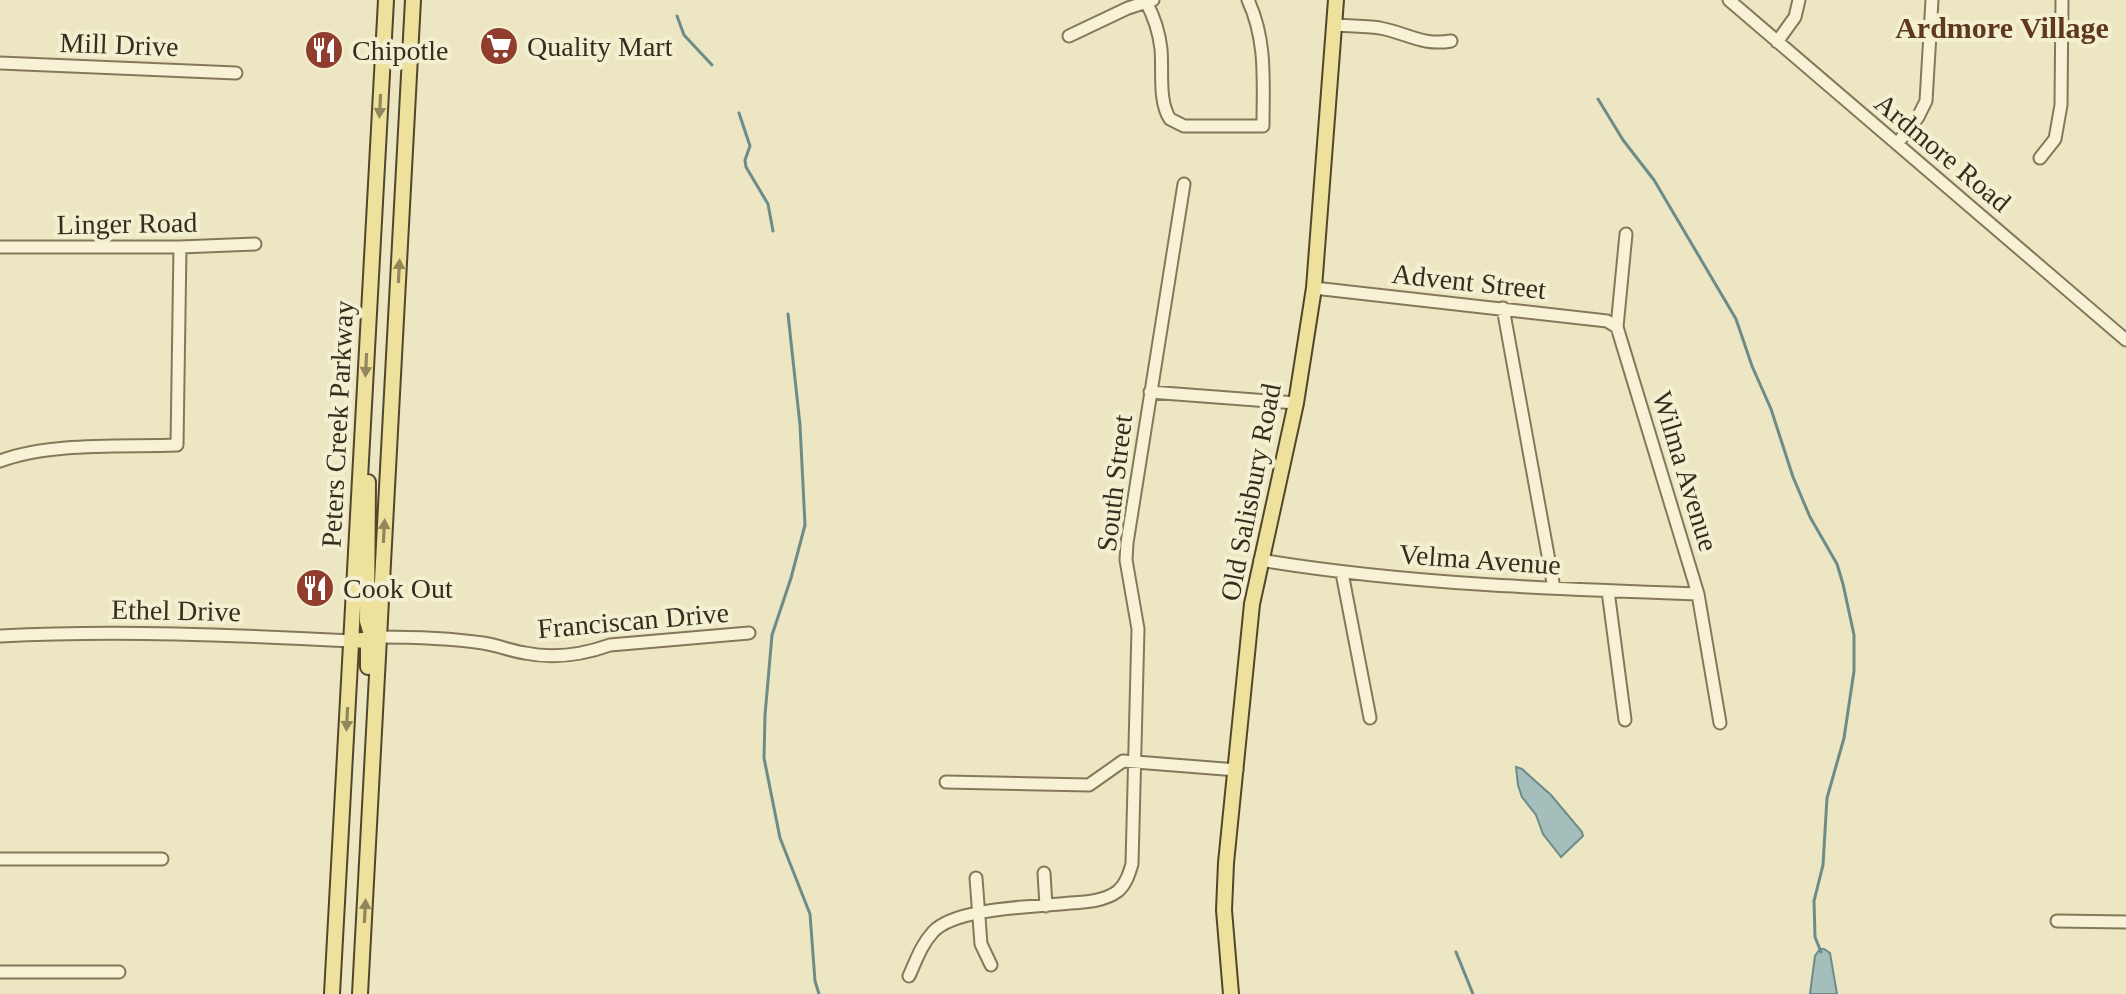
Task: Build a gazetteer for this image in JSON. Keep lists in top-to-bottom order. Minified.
{"streets":{"main road":["Peters Creek Parkway","Old Salisbury Road"],"street":["Mill Drive","Ardmore Road","Linger Road","Advent Street","Wilma Avenue","South Street","Velma Avenue","Ethel Drive","Franciscan Drive"]},"crossings":[["Advent Street","Wilma Avenue"],["Advent Street","Old Salisbury Road"],["Peters Creek Parkway","Ethel Drive"],["Peters Creek Parkway","Franciscan Drive"],["Wilma Avenue","Velma Avenue"],["Old Salisbury Road","Velma Avenue"]],"districts":["Ardmore Village"],"places":{"supermarket":["Quality Mart"],"restaurant":["Chipotle","Cook Out"]}}
